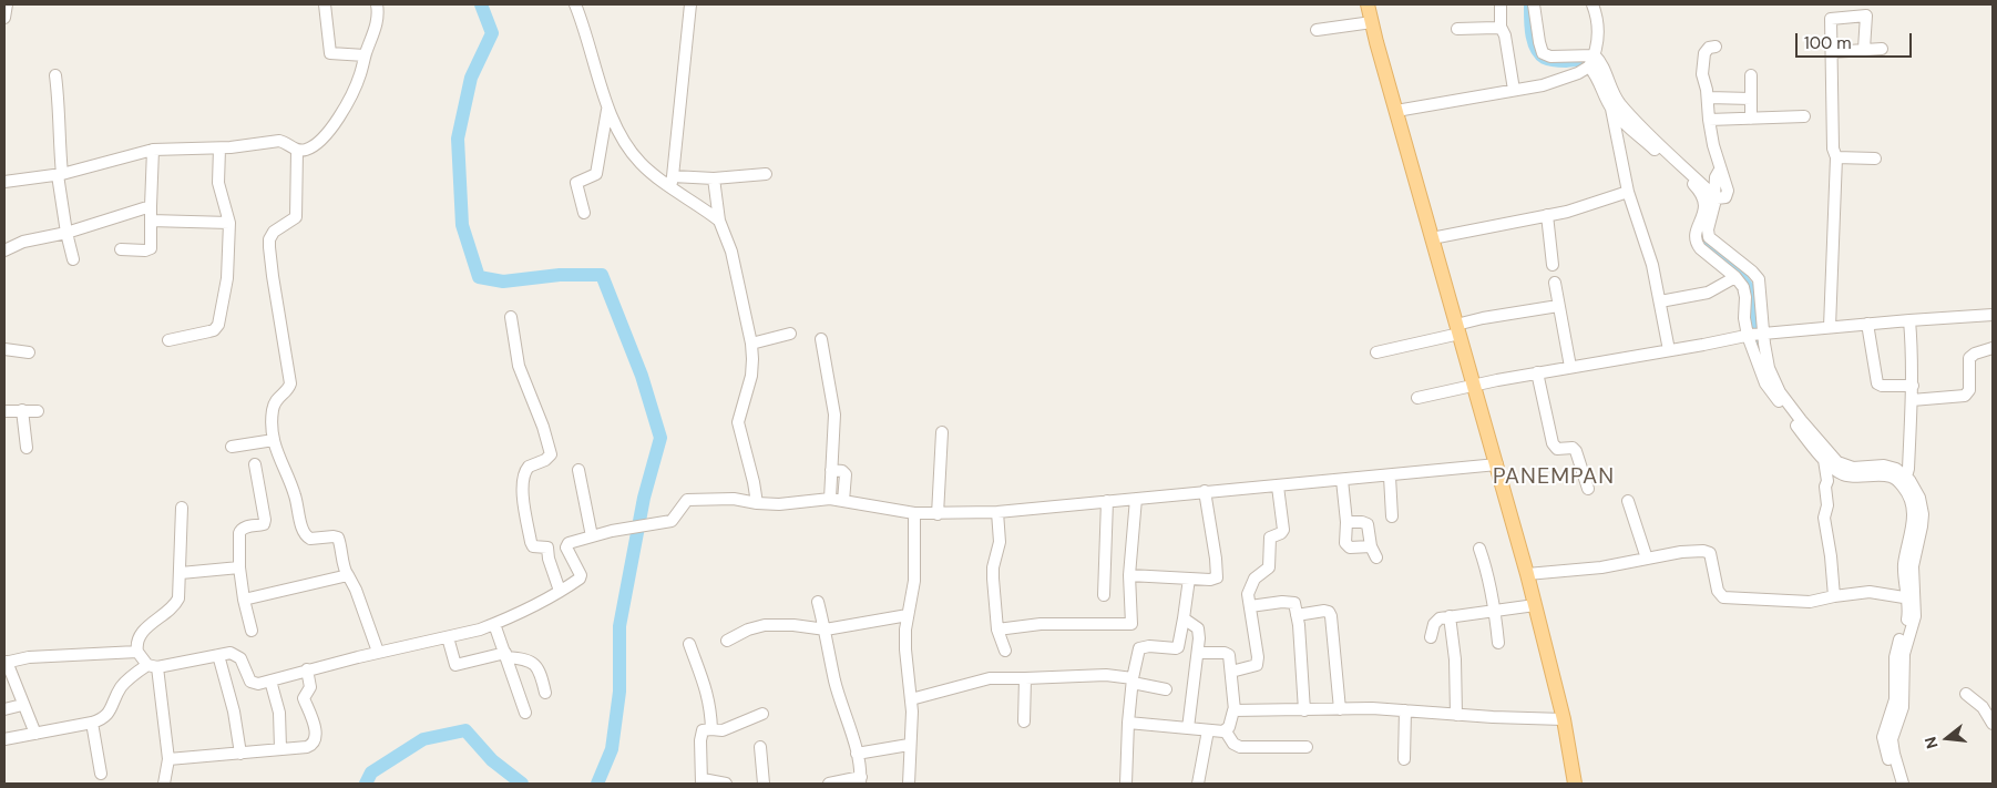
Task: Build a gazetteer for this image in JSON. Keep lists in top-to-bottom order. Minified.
{"districts":["PANEMPAN"],"scale_bar":"100 m","north":"left"}
